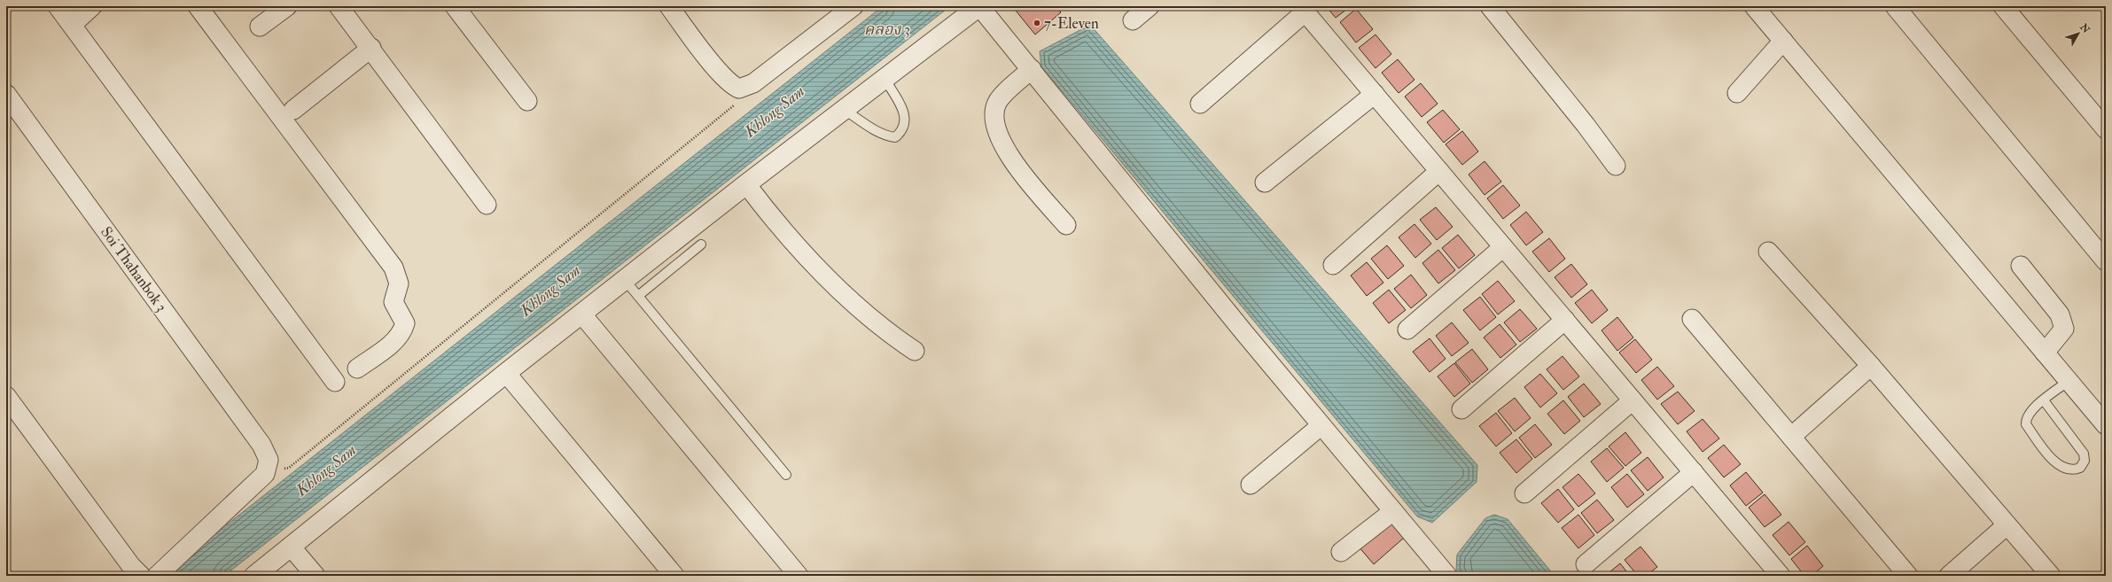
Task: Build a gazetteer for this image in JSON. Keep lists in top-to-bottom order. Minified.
{"streets":{"street":["Soi Thahanbok 3"]},"water":["คลอง 3","Khlong Sam"],"places":["7-Eleven"],"north":"top right"}
